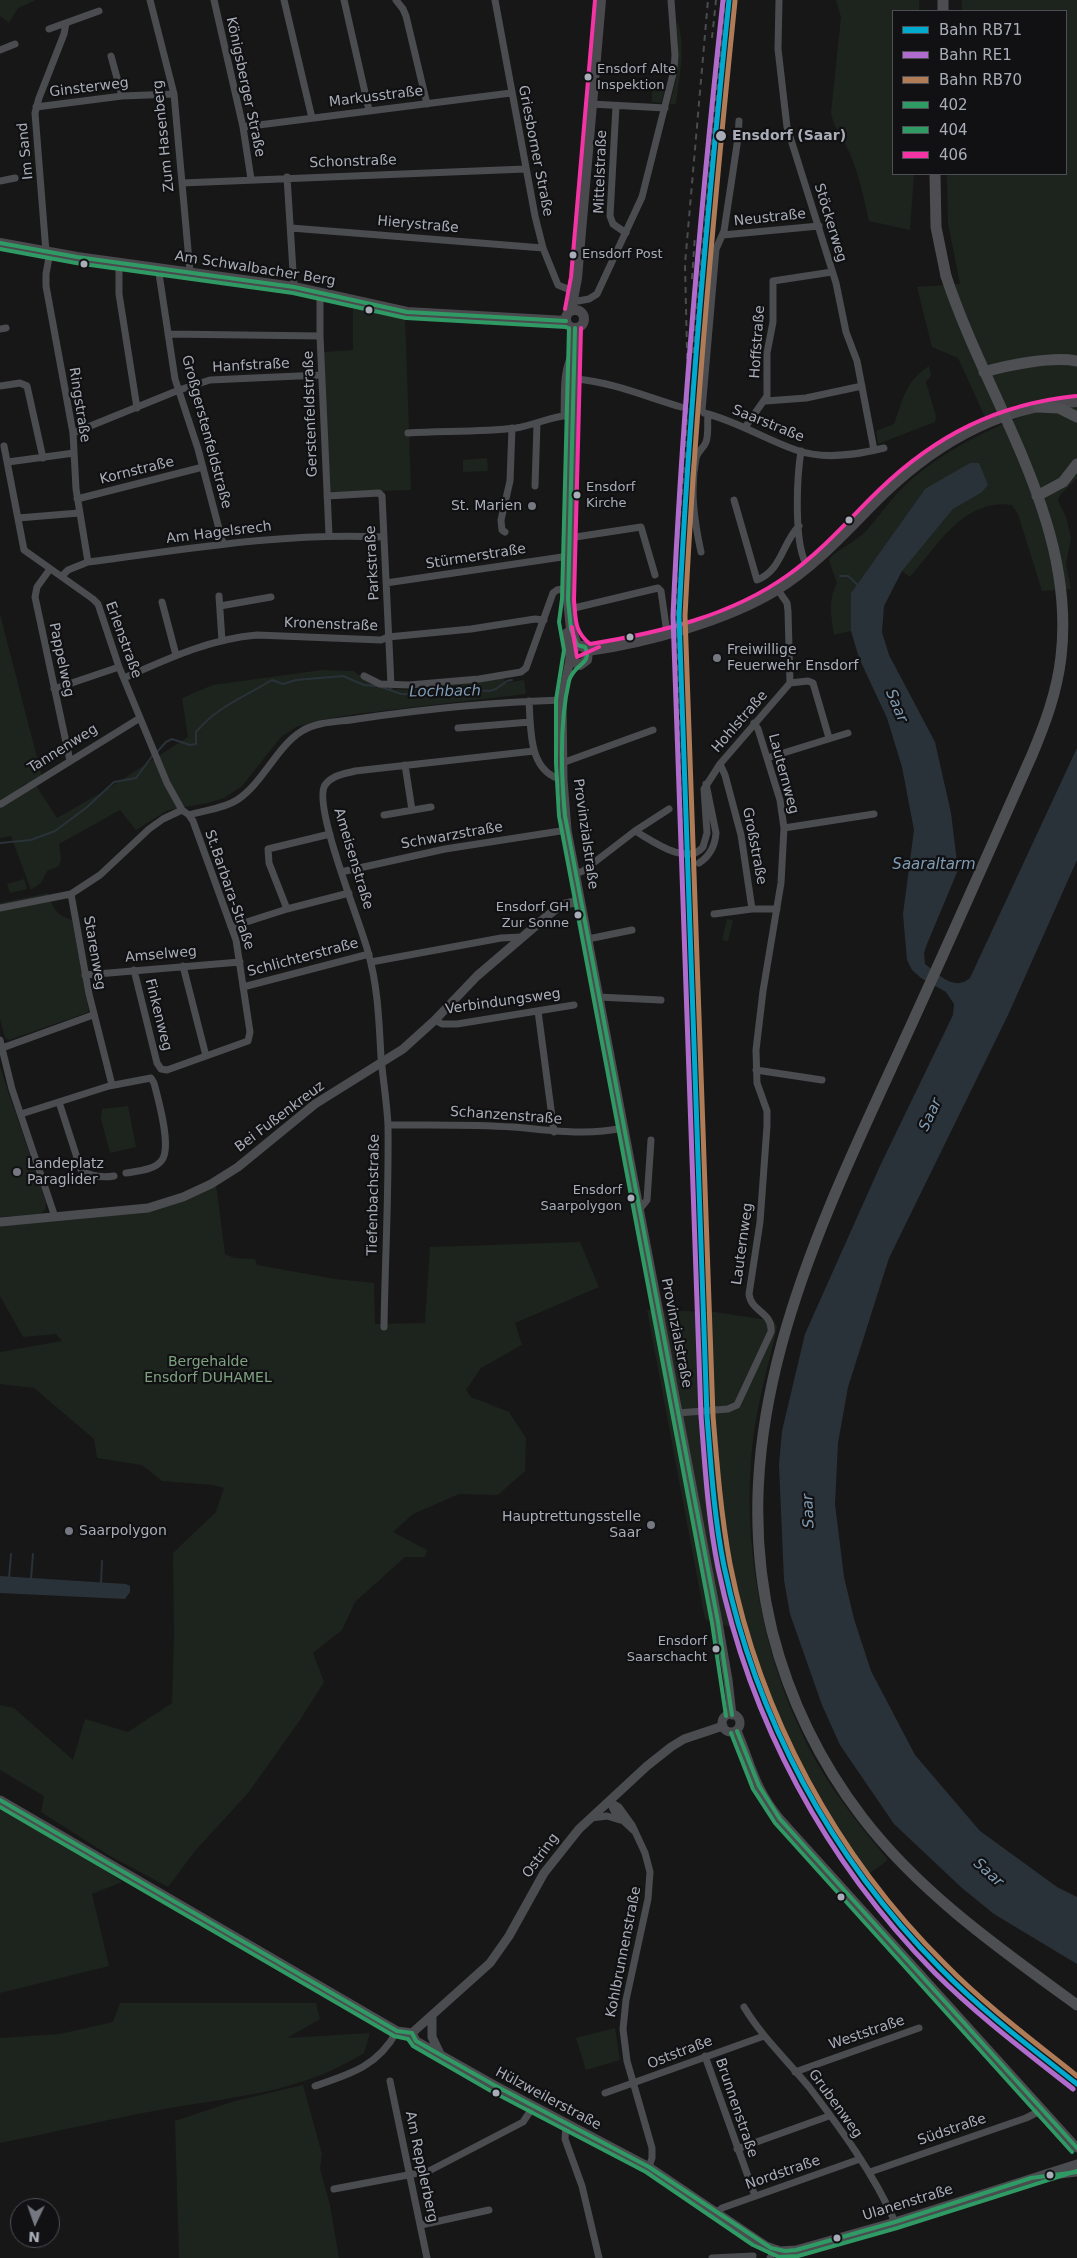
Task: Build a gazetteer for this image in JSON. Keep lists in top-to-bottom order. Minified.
{"streets":{"main road":["Am Schwalbacher Berg","Provinzialstraße"],"street":["Königsberger Straße","Ginsterweg","Markusstraße","Zum Hasenberg","Im Sand","Griesborner Straße","Schonstraße","Mittelstraße","Neustraße","Stöckerweg","Hierystraße","Hoffstraße","Hanfstraße","Ringstraße","Gerstenfeldstraße","Saarstraße","Großgerstenfeldstraße","Kornstraße","Am Hagelsrech","Stürmerstraße","Parkstraße","Kronenstraße","Erlenstraße","Pappelweg","Hohlstraße","Tannenweg","Lauternweg","Schwarzstraße","Großstraße","Ameisenstraße","St.Barbara-Straße","Starenweg","Amselweg","Schlichterstraße","Verbindungsweg","Finkenweg","Schanzenstraße","Bei Fußenkreuz","Tiefenbachstraße","Ostring","Kohlbrunnenstraße","Weststraße","Oststraße","Hülzweilerstraße","Grubenweg","Brunnenstraße","Südstraße","Am Repplerberg","Nordstraße","Ulanenstraße"]},"crossings":[["Königsberger Straße","Markusstraße"],["Königsberger Straße","Schonstraße"],["Ginsterweg","Zum Hasenberg"],["Ginsterweg","Im Sand"],["Markusstraße","Griesborner Straße"],["Zum Hasenberg","Schonstraße"],["Zum Hasenberg","Am Schwalbacher Berg"],["Im Sand","Am Schwalbacher Berg"],["Im Sand","Ringstraße"],["Griesborner Straße","Schonstraße"],["Griesborner Straße","Hierystraße"],["Griesborner Straße","Am Schwalbacher Berg"],["Griesborner Straße","Provinzialstraße"],["Neustraße","Stöckerweg"],["Stöckerweg","Hoffstraße"],["Stöckerweg","Saarstraße"],["Am Schwalbacher Berg","Ringstraße"],["Am Schwalbacher Berg","Gerstenfeldstraße"],["Am Schwalbacher Berg","Großgerstenfeldstraße"],["Am Schwalbacher Berg","Provinzialstraße"],["Hanfstraße","Ringstraße"],["Hanfstraße","Gerstenfeldstraße"],["Hanfstraße","Großgerstenfeldstraße"],["Ringstraße","Kornstraße"],["Ringstraße","Am Hagelsrech"],["Gerstenfeldstraße","Am Hagelsrech"],["Gerstenfeldstraße","Parkstraße"],["Großgerstenfeldstraße","Kornstraße"],["Großgerstenfeldstraße","Am Hagelsrech"],["Am Hagelsrech","Parkstraße"],["Am Hagelsrech","Erlenstraße"],["Stürmerstraße","Parkstraße"],["Stürmerstraße","Provinzialstraße"],["Parkstraße","Kronenstraße"],["Kronenstraße","Erlenstraße"],["Erlenstraße","Pappelweg"],["Erlenstraße","Tannenweg"],["Pappelweg","Tannenweg"],["Hohlstraße","Lauternweg"],["Hohlstraße","Großstraße"],["Lauternweg","Provinzialstraße"],["Provinzialstraße","Schwarzstraße"],["Provinzialstraße","Schanzenstraße"],["Provinzialstraße","Bei Fußenkreuz"],["Provinzialstraße","Ostring"],["Schwarzstraße","Ameisenstraße"],["Ameisenstraße","Schlichterstraße"],["Ameisenstraße","Bei Fußenkreuz"],["Ameisenstraße","Tiefenbachstraße"],["St.Barbara-Straße","Amselweg"],["St.Barbara-Straße","Schlichterstraße"],["St.Barbara-Straße","Finkenweg"],["Starenweg","Amselweg"],["Amselweg","Finkenweg"],["Schlichterstraße","Bei Fußenkreuz"],["Verbindungsweg","Bei Fußenkreuz"],["Schanzenstraße","Tiefenbachstraße"],["Bei Fußenkreuz","Tiefenbachstraße"],["Ostring","Kohlbrunnenstraße"],["Ostring","Hülzweilerstraße"],["Kohlbrunnenstraße","Oststraße"],["Kohlbrunnenstraße","Hülzweilerstraße"],["Weststraße","Grubenweg"],["Oststraße","Grubenweg"],["Oststraße","Brunnenstraße"],["Hülzweilerstraße","Nordstraße"],["Hülzweilerstraße","Ulanenstraße"],["Grubenweg","Südstraße"],["Grubenweg","Nordstraße"],["Grubenweg","Ulanenstraße"],["Brunnenstraße","Nordstraße"]],"water":["Lochbach","Saar","Saaraltarm"],"parks":["Bergehalde Ensdorf DUHAMEL"],"places":["Ensdorf Alte Inspektion","Ensdorf (Saar)","Ensdorf Post","Ensdorf Kirche","St. Marien","Freiwillige Feuerwehr Ensdorf","Ensdorf GH Zur Sonne","Landeplatz Paraglider","Ensdorf Saarpolygon","Hauptrettungsstelle Saar","Saarpolygon","Ensdorf Saarschacht"],"lines":["rail line RB71","rail line RE1","transit line 406","rail line RB70","transit line 402","transit line 404"],"legend":["Bahn RB71","Bahn RE1","Bahn RB70","402","404","406"],"north":"bottom"}
